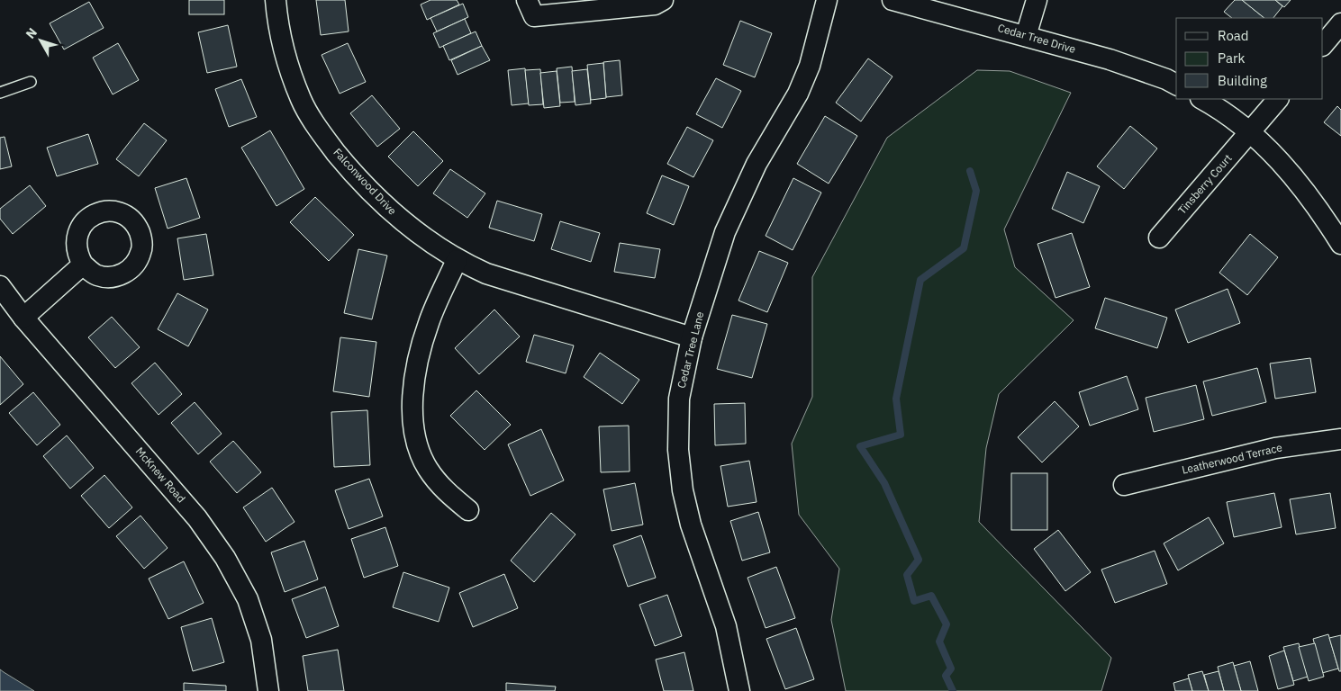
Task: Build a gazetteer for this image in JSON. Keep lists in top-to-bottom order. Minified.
{"streets":{"street":["Cedar Tree Drive","Falconwood Drive","Tinsberry Court","Cedar Tree Lane","Leatherwood Terrace","McKnew Road"]},"crossings":[["Falconwood Drive","Cedar Tree Lane"]],"legend":["Road","Park","Building"],"north":"top left"}
